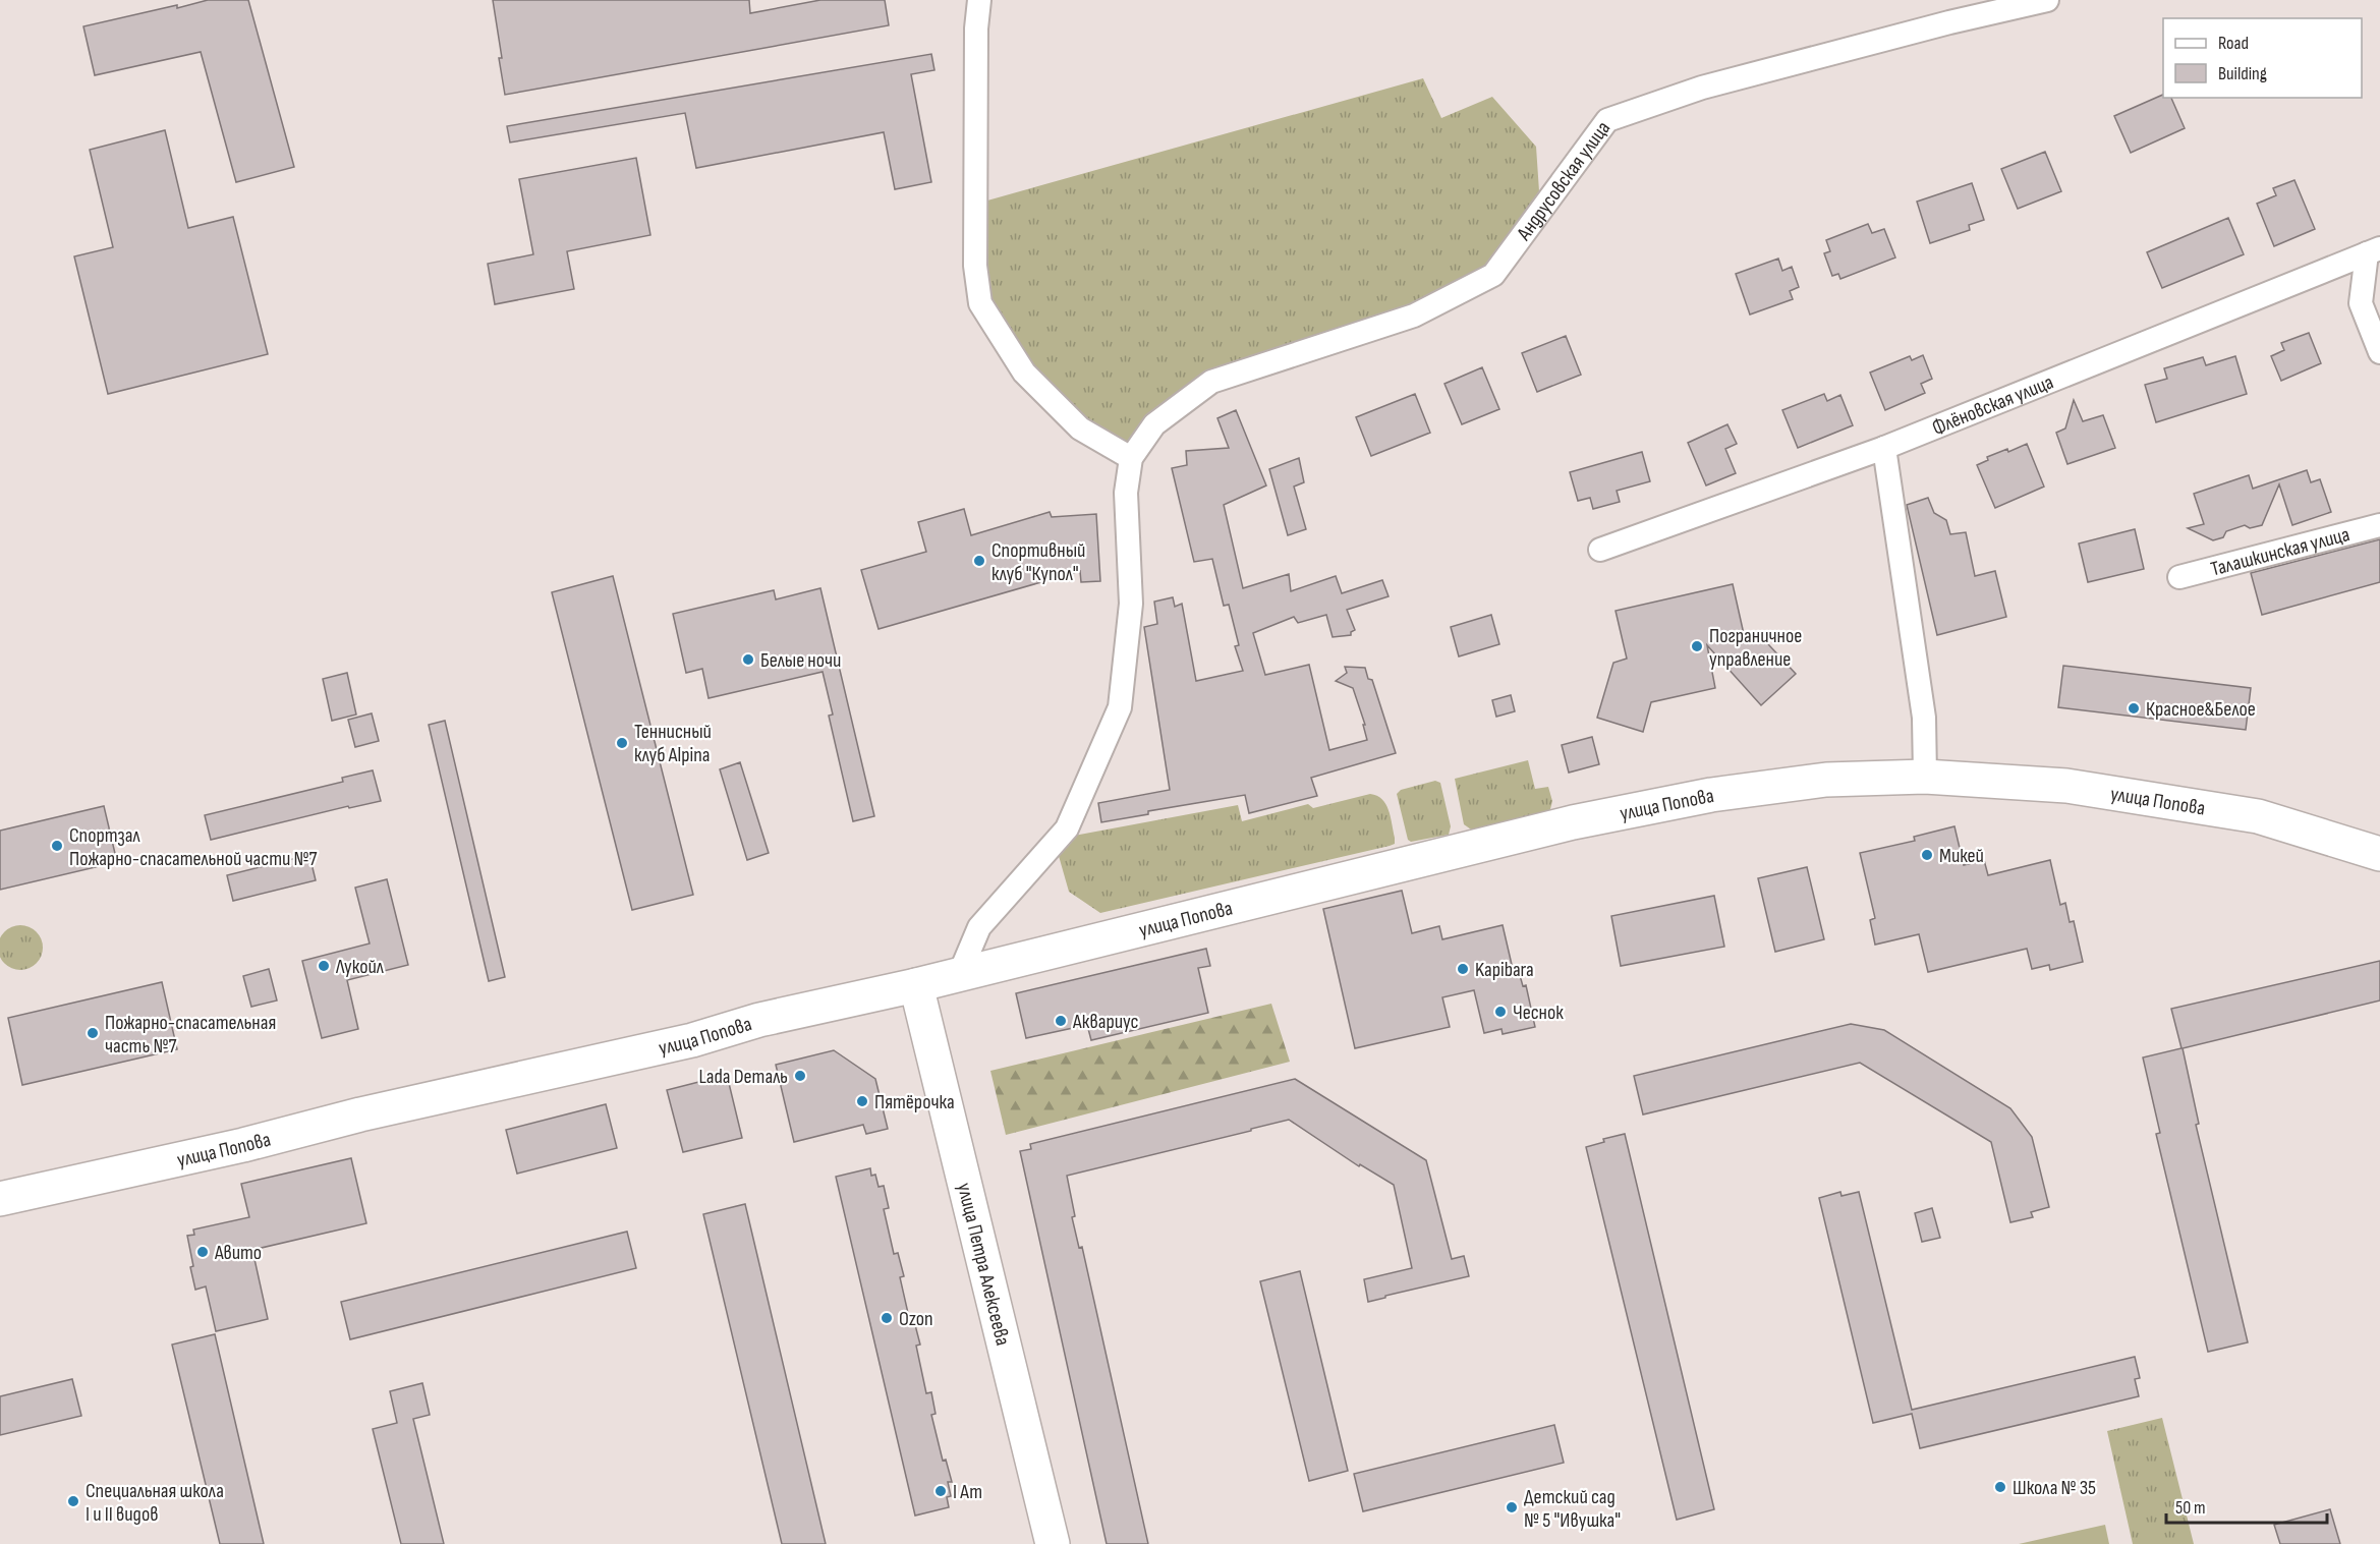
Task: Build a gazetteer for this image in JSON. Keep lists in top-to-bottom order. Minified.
{"streets":{"street":["Андрусовская улица","Флёновская улица","Талашкинская улица","улица Попова","улица Петра Алексеева"]},"crossings":[["улица Попова","улица Петра Алексеева"]],"places":["Спортивный клуб \"Купол\"","Пограничное управление","Белые ночи","Красное&Белое","Теннисный клуб Alpina","Спортзал Пожарно-спасательной части №7","Микей","Лукойл","Kapibara","Чеснок","Аквариус","Пожарно-спасательная часть №7","Lada Dеталь","Пятёрочка","Авито","Ozon","Школа № 35","I Am","Специальная школа I и II видов","Детский сад № 5 \"Ивушка\""],"legend":["Road","Building"],"scale_bar":"50 m"}
